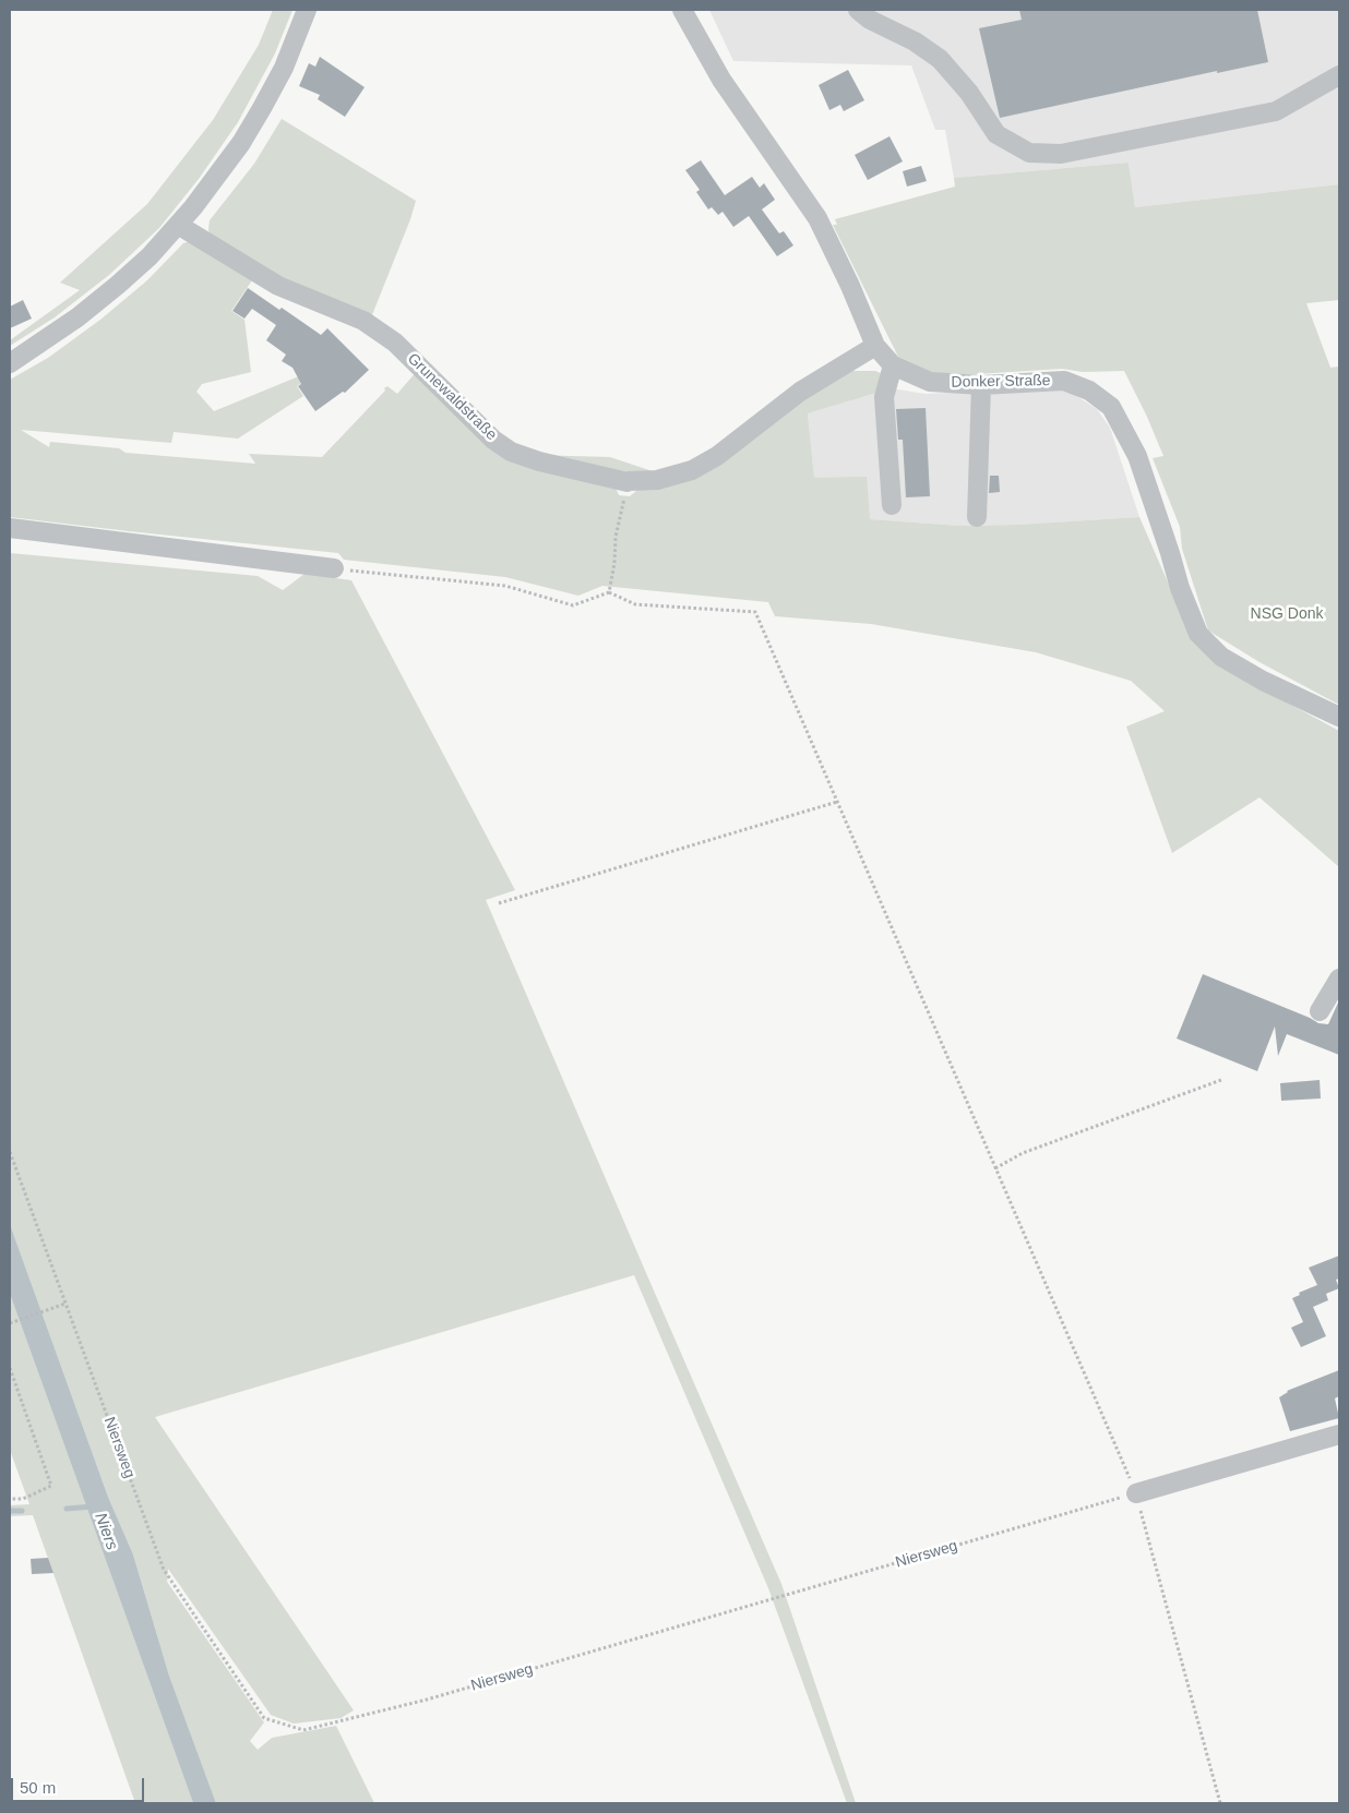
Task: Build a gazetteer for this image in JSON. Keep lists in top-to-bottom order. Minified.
{"streets":{"street":["Donker Straße","Grunewaldstraße"],"path":["Niersweg"]},"crossings":[["Donker Straße","Grunewaldstraße"]],"water":["Niers"],"parks":["NSG Donk"],"scale_bar":"50 m"}
